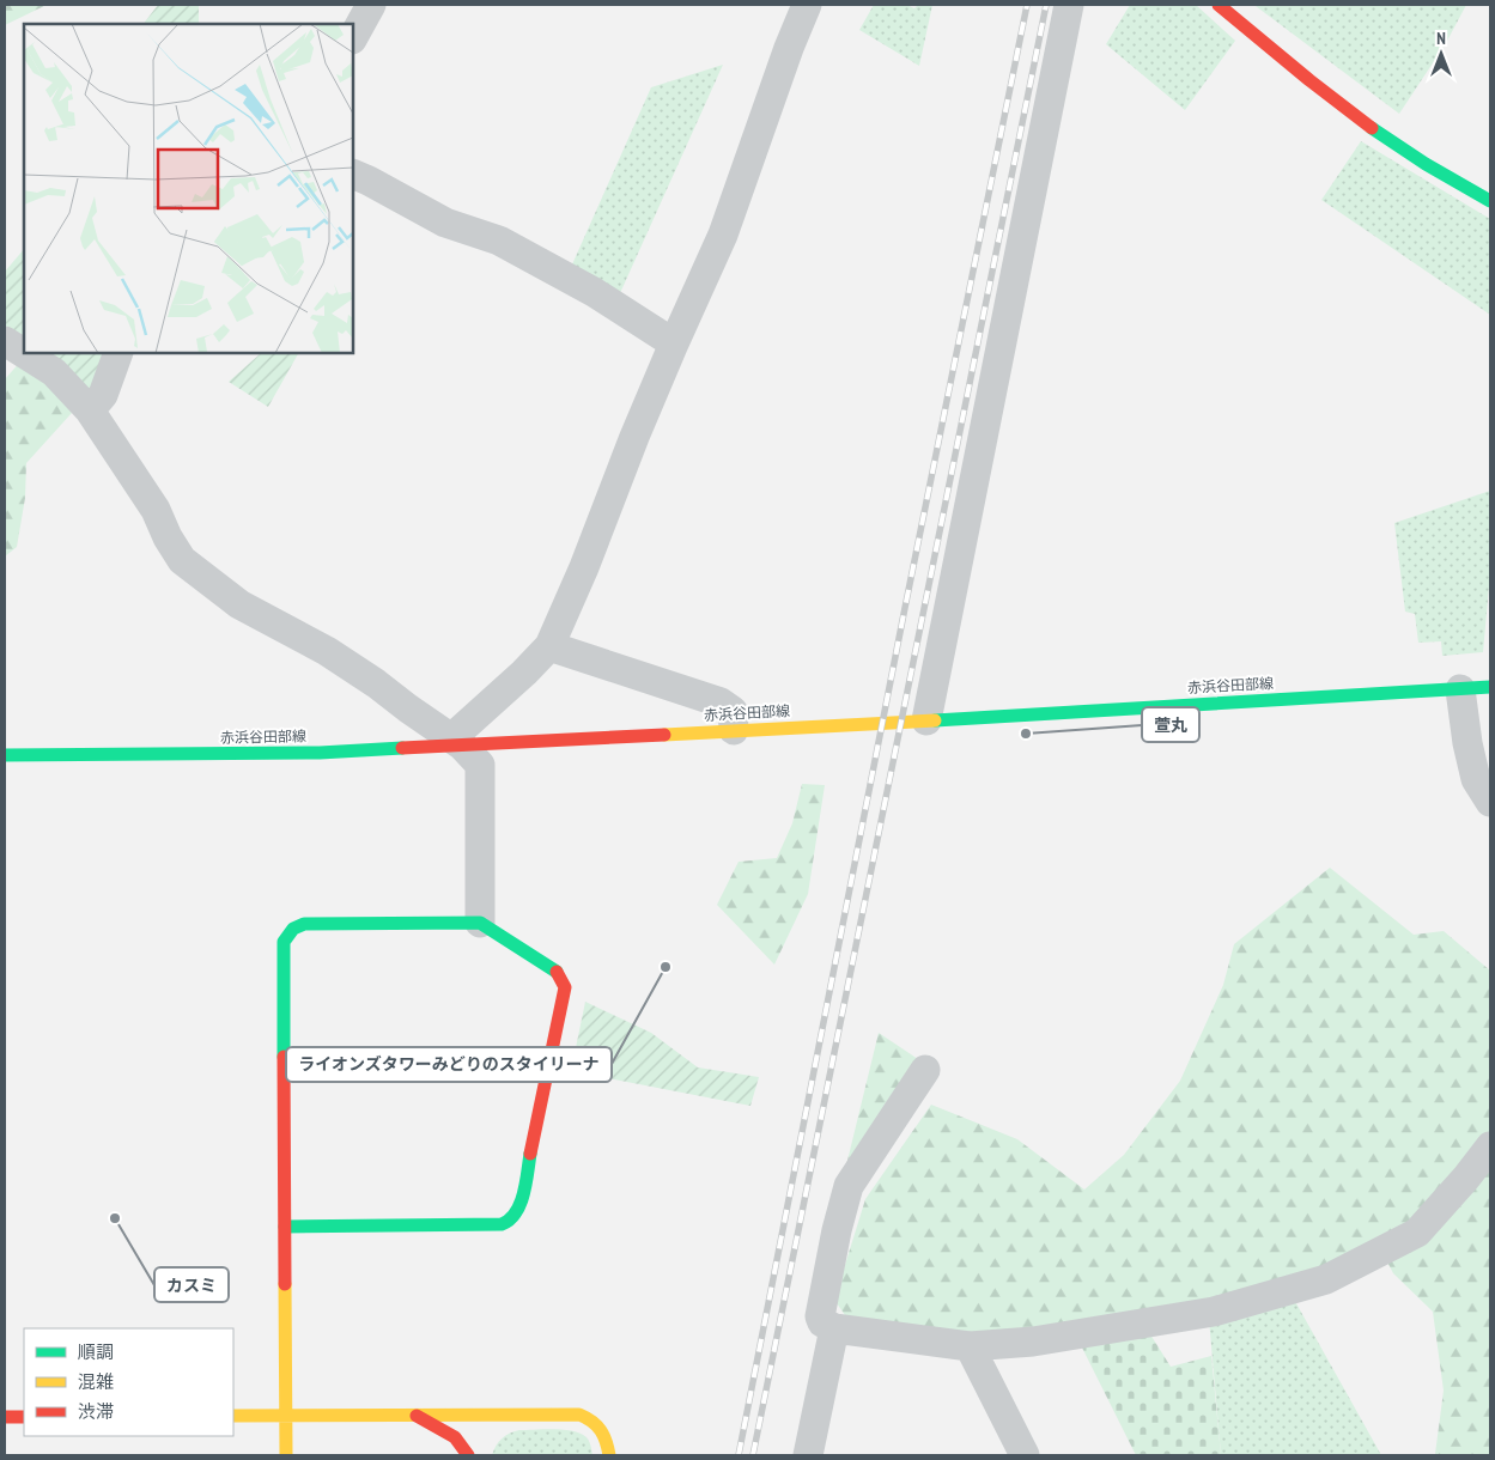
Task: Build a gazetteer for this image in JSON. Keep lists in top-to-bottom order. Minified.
{"streets":{"street":["赤浜谷田部線"]},"places":["萱丸","ライオンズタワーみどりのスタイリーナ","カスミ"],"legend":["順調","混雑","渋滞"],"north":"top"}
